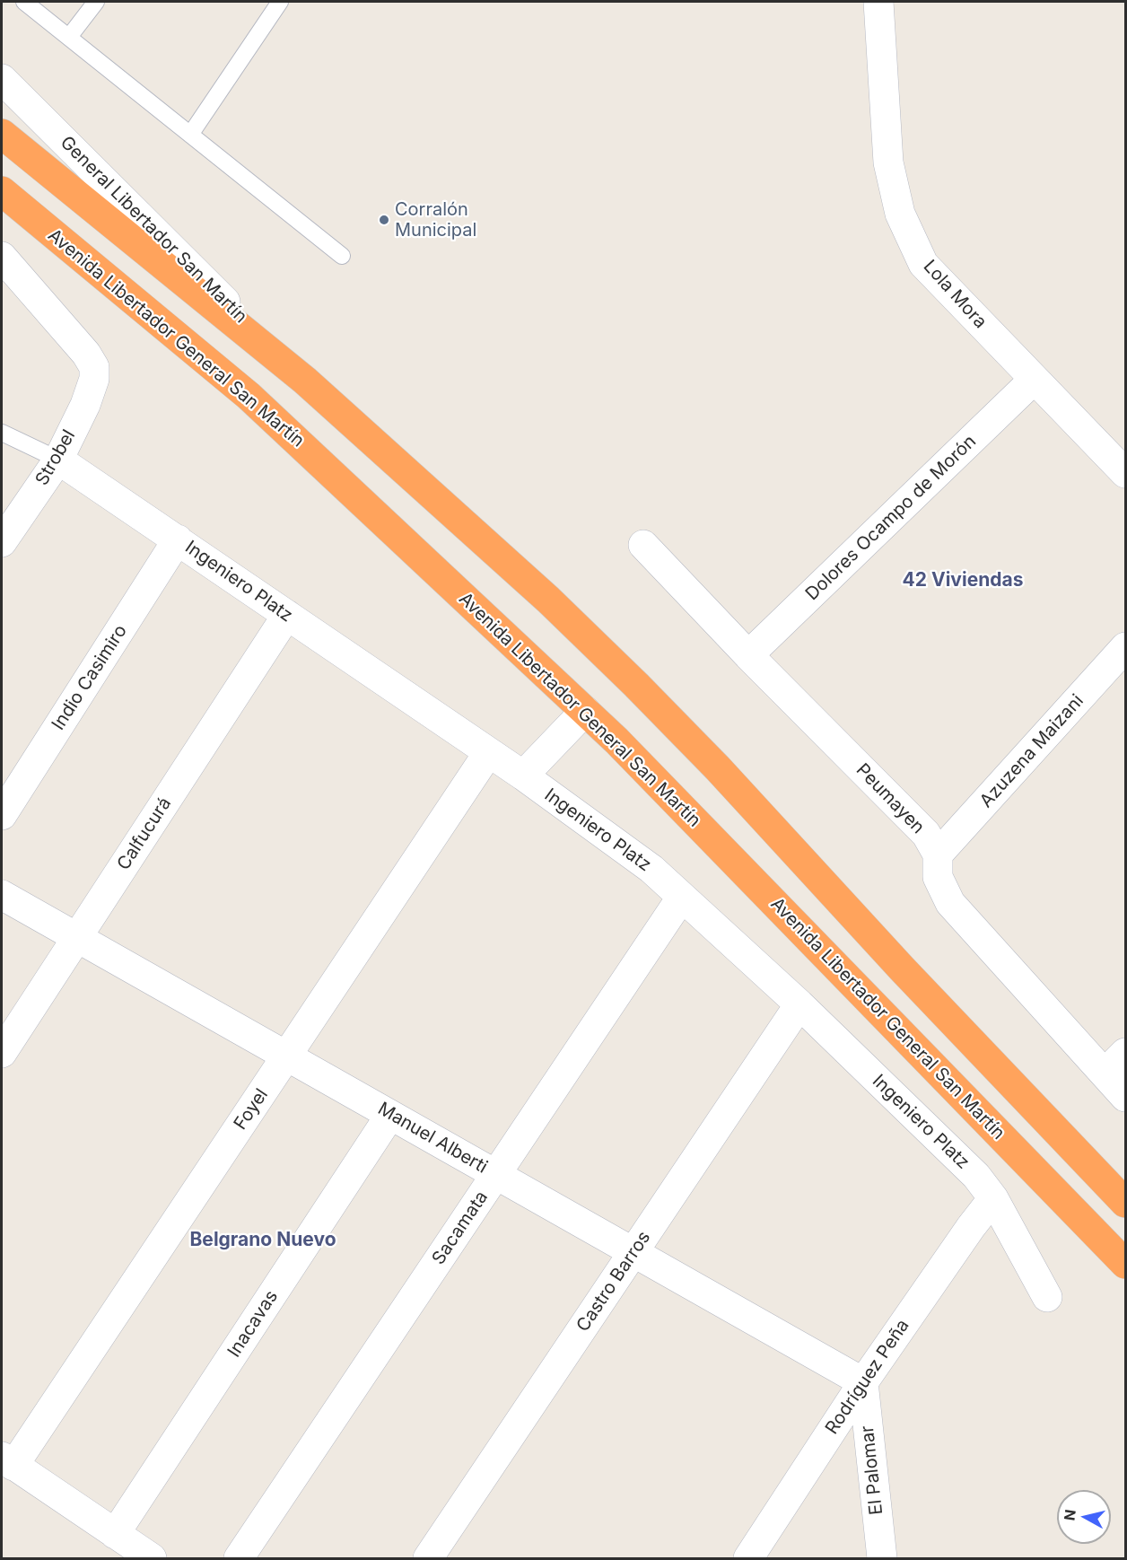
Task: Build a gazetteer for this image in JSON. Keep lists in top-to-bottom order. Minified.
{"streets":{"highway":["Avenida Libertador General San Martín"],"street":["General Libertador San Martín","Lola Mora","Strobel","Dolores Ocampo de Morón","Ingeniero Platz","Indio Casimiro","Azuzena Maizani","Peumayen","Calfucurá","Foyel","Manuel Alberti","Sacamata","Castro Barros","Inacavas","Rodríguez Peña","El Palomar"]},"crossings":[["Lola Mora","Dolores Ocampo de Morón"],["Strobel","Ingeniero Platz"],["Dolores Ocampo de Morón","Peumayen"],["Ingeniero Platz","Indio Casimiro"],["Ingeniero Platz","Calfucurá"],["Ingeniero Platz","Foyel"],["Ingeniero Platz","Sacamata"],["Ingeniero Platz","Castro Barros"],["Ingeniero Platz","Rodríguez Peña"],["Azuzena Maizani","Peumayen"],["Calfucurá","Manuel Alberti"],["Foyel","Manuel Alberti"],["Manuel Alberti","Sacamata"],["Manuel Alberti","Castro Barros"],["Manuel Alberti","Inacavas"],["Manuel Alberti","Rodríguez Peña"],["Manuel Alberti","El Palomar"],["Rodríguez Peña","El Palomar"]],"districts":["42 Viviendas","Belgrano Nuevo"],"places":["Corralón Municipal"],"north":"left"}
